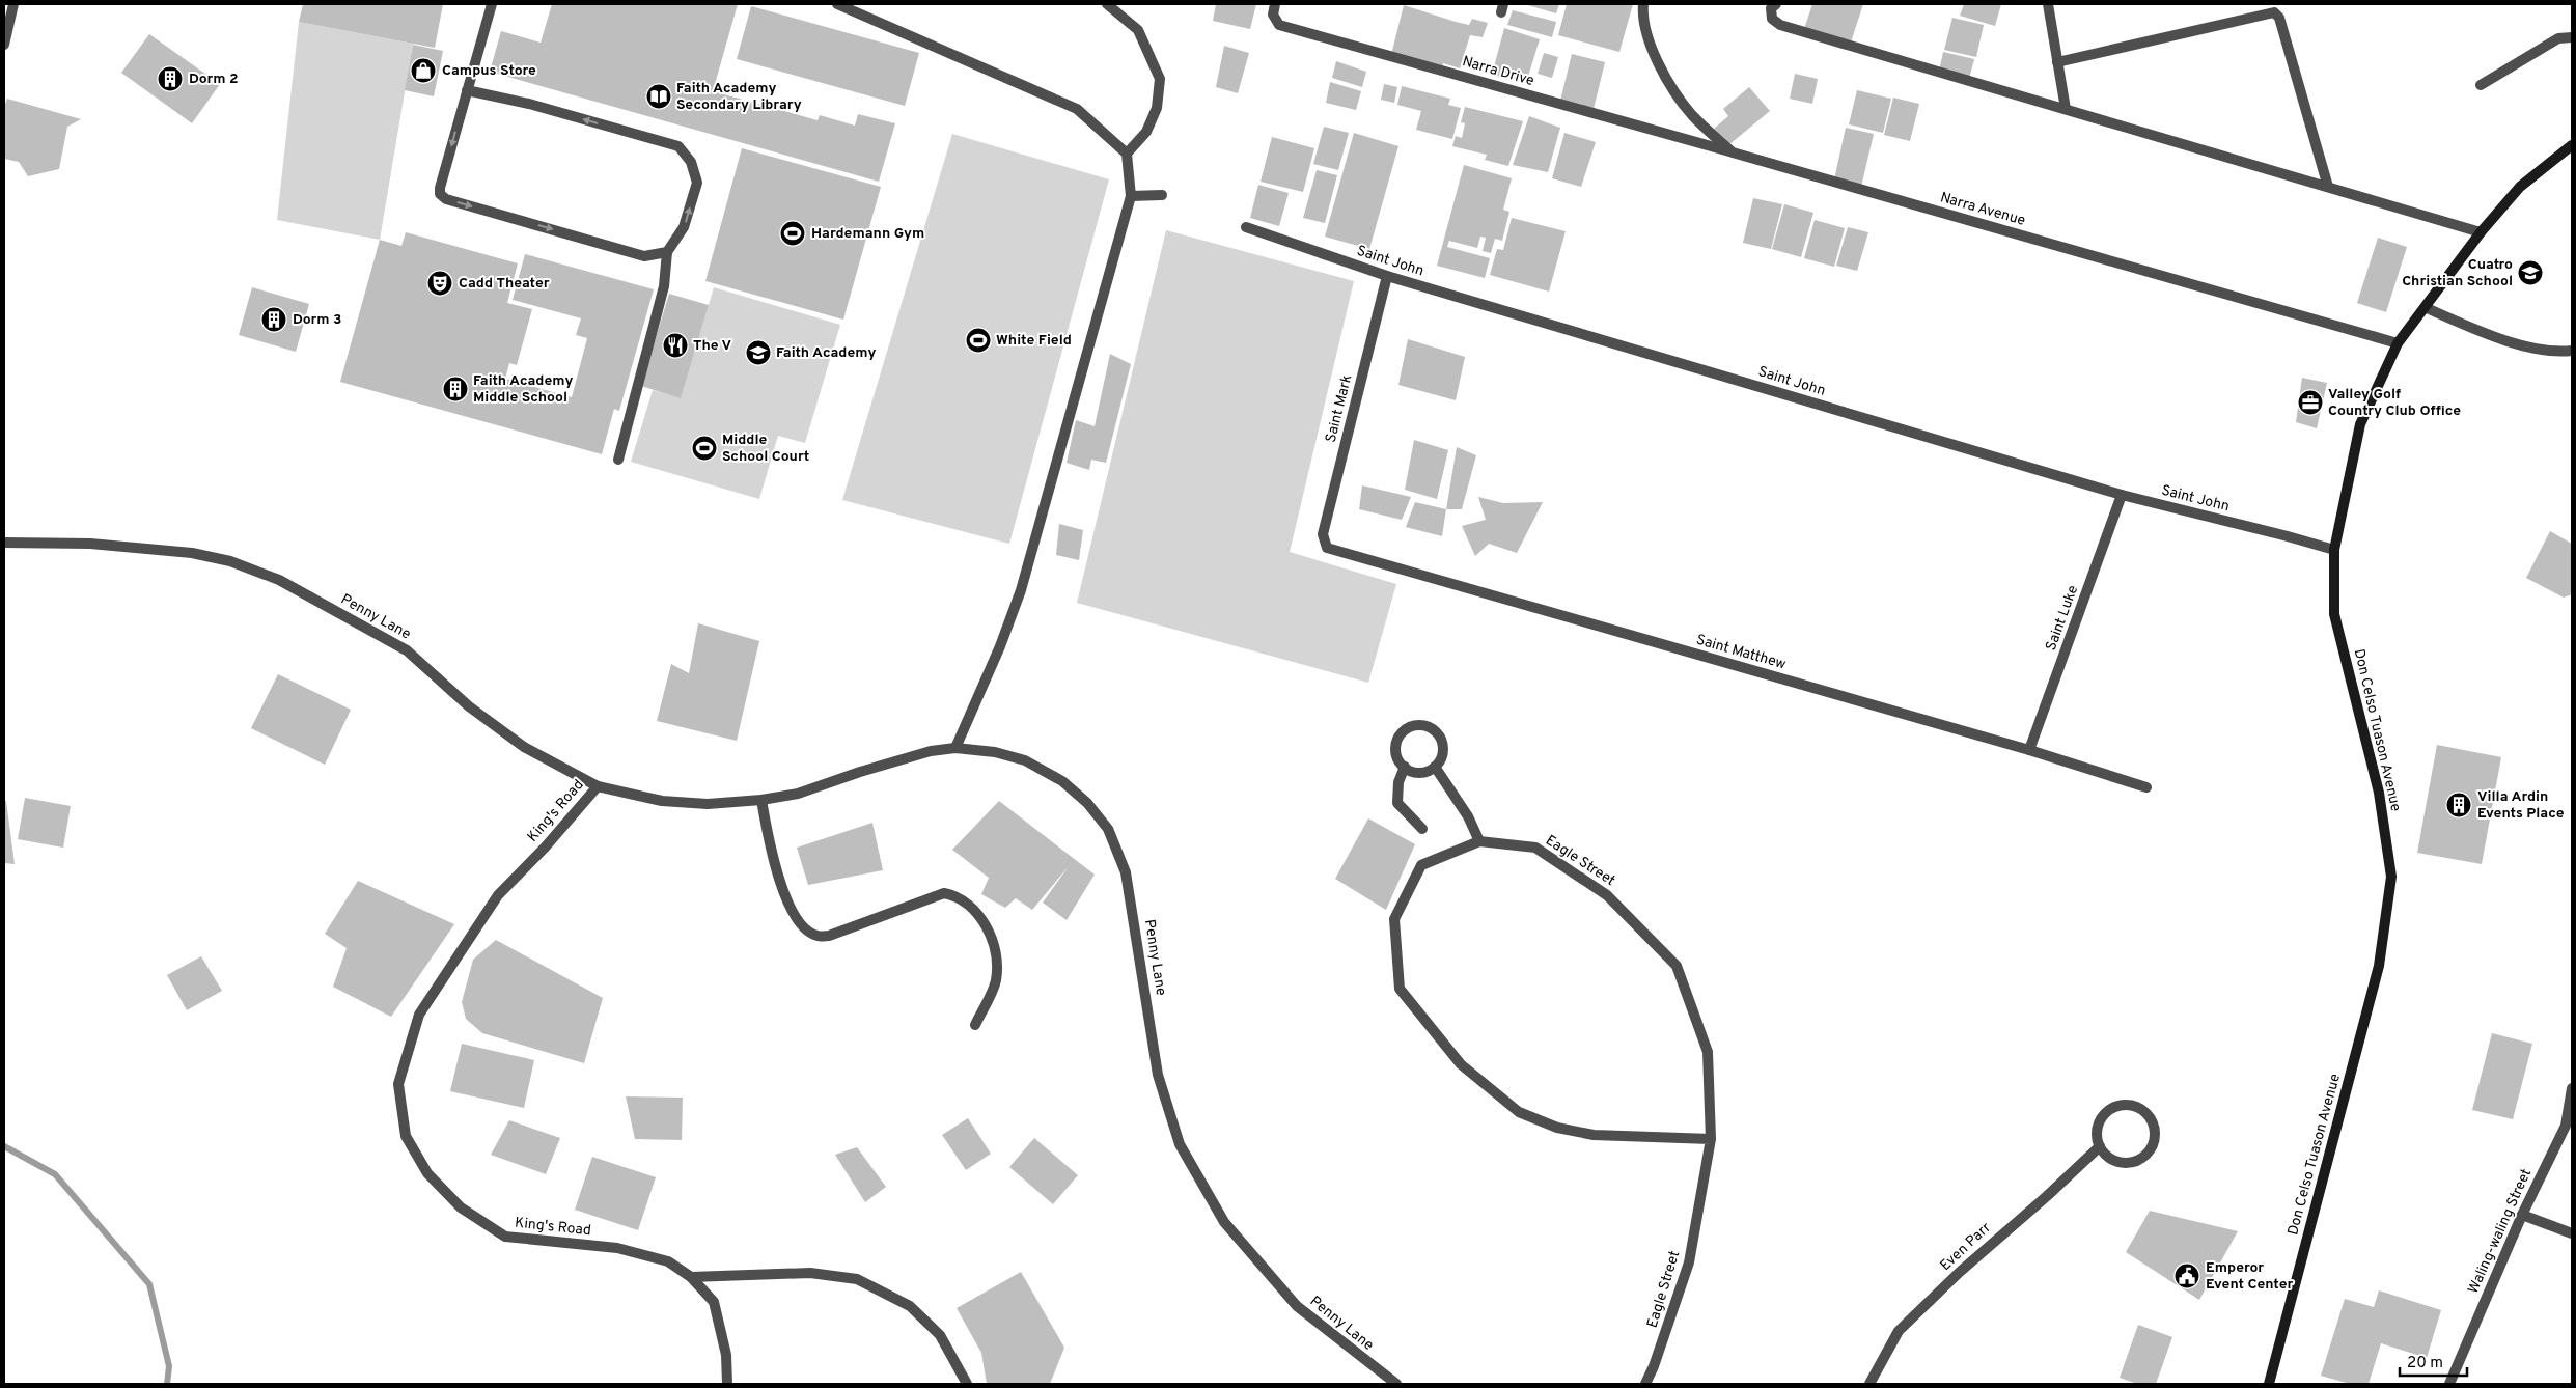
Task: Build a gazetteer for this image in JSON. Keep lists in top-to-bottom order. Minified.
{"streets":{"street":["Narra Drive","Narra Avenue","Saint John","Saint Mark","Penny Lane","Saint Luke","Saint Matthew","Don Celso Tuason Avenue","King's Road","Eagle Street","Waling-waling Street","Even Parr"]},"crossings":[["Narra Drive","Narra Avenue"],["Narra Avenue","Don Celso Tuason Avenue"],["Saint John","Saint Mark"],["Saint John","Saint Luke"],["Saint John","Don Celso Tuason Avenue"],["Saint Mark","Saint Matthew"],["Penny Lane","King's Road"],["Saint Luke","Saint Matthew"]],"places":{"shop":["Campus Store"],"building":["Dorm 2","Dorm 3","Faith Academy Middle School","Villa Ardin Events Place"],"library":["Faith Academy Secondary Library"],"sports":["Hardemann Gym","White Field","Middle School Court"],"school or university":["Cuatro Christian School","Faith Academy"],"theatre":["Cadd Theater"],"restaurant":["The V"],"office":["Valley Golf Country Club Office"],"public building":["Emperor Event Center"]},"scale_bar":"20 m"}
